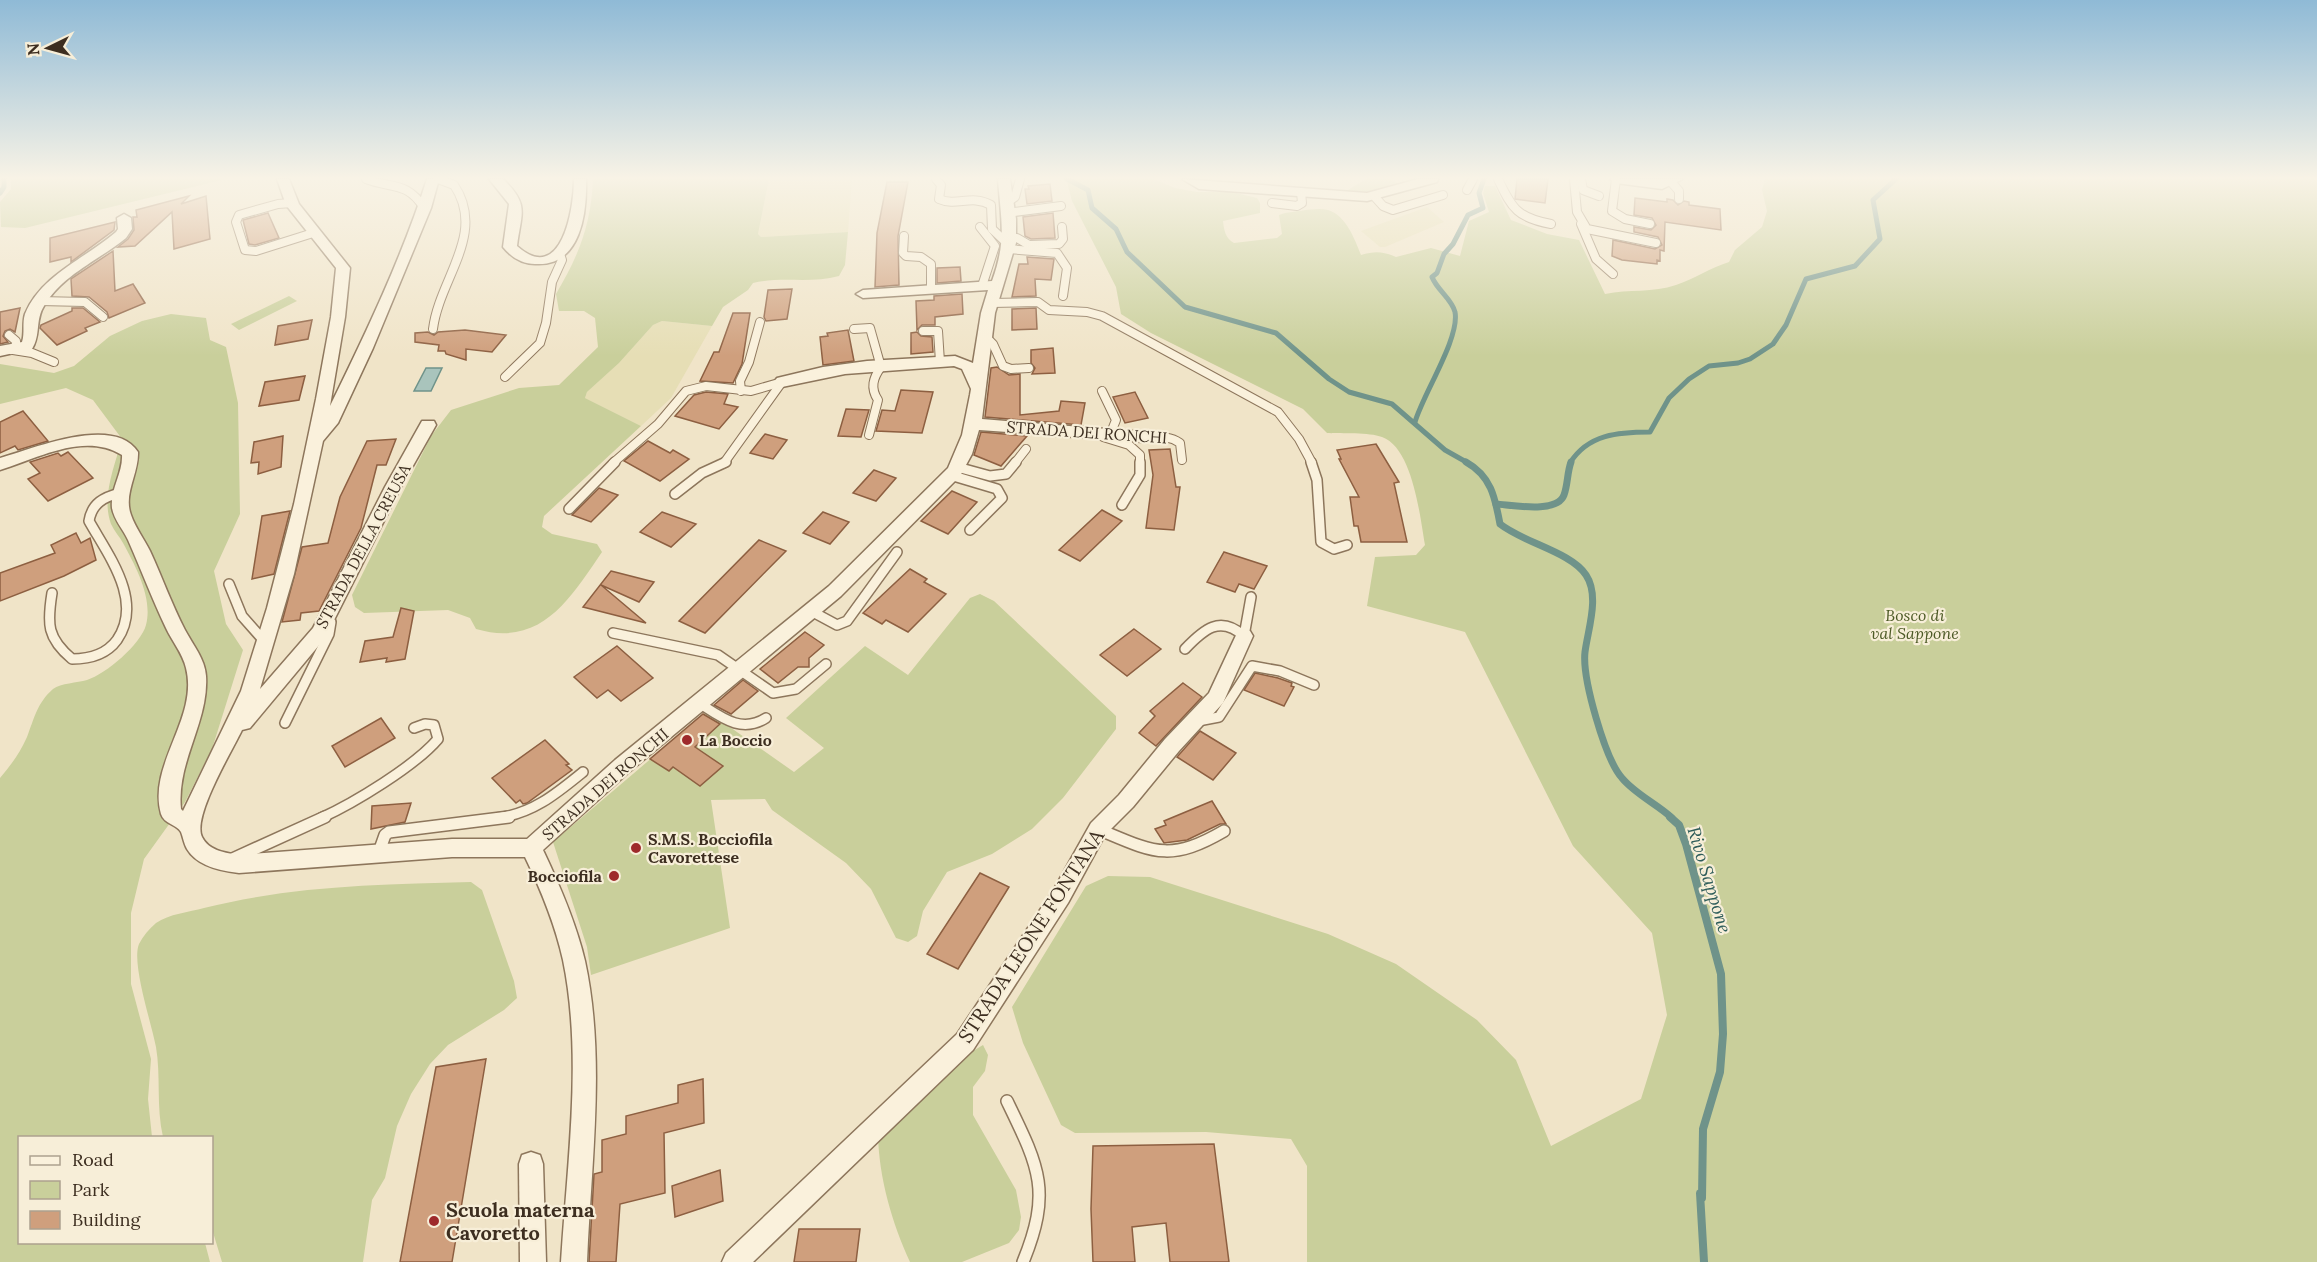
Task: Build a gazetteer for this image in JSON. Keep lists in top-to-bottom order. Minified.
{"streets":{"street":["STRADA DEI RONCHI","STRADA DELLA CREUSA","STRADA LEONE FONTANA"]},"water":["Rivo Sappone"],"parks":["Bosco di val Sappone"],"places":["La Boccio","S.M.S. Bocciofila Cavorettese","Bocciofila","Scuola materna Cavoretto"],"legend":["Road","Park","Building"],"north":"left"}
